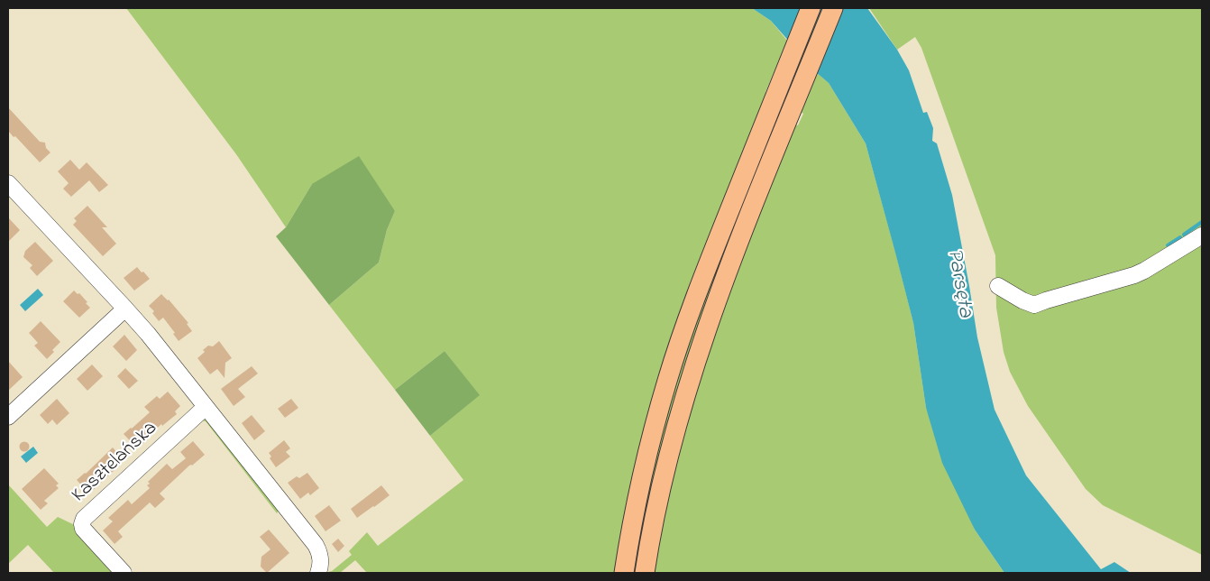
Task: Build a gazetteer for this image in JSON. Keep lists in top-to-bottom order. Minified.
{"streets":{"street":["Kasztelańska"]},"water":["Parsęta"]}
